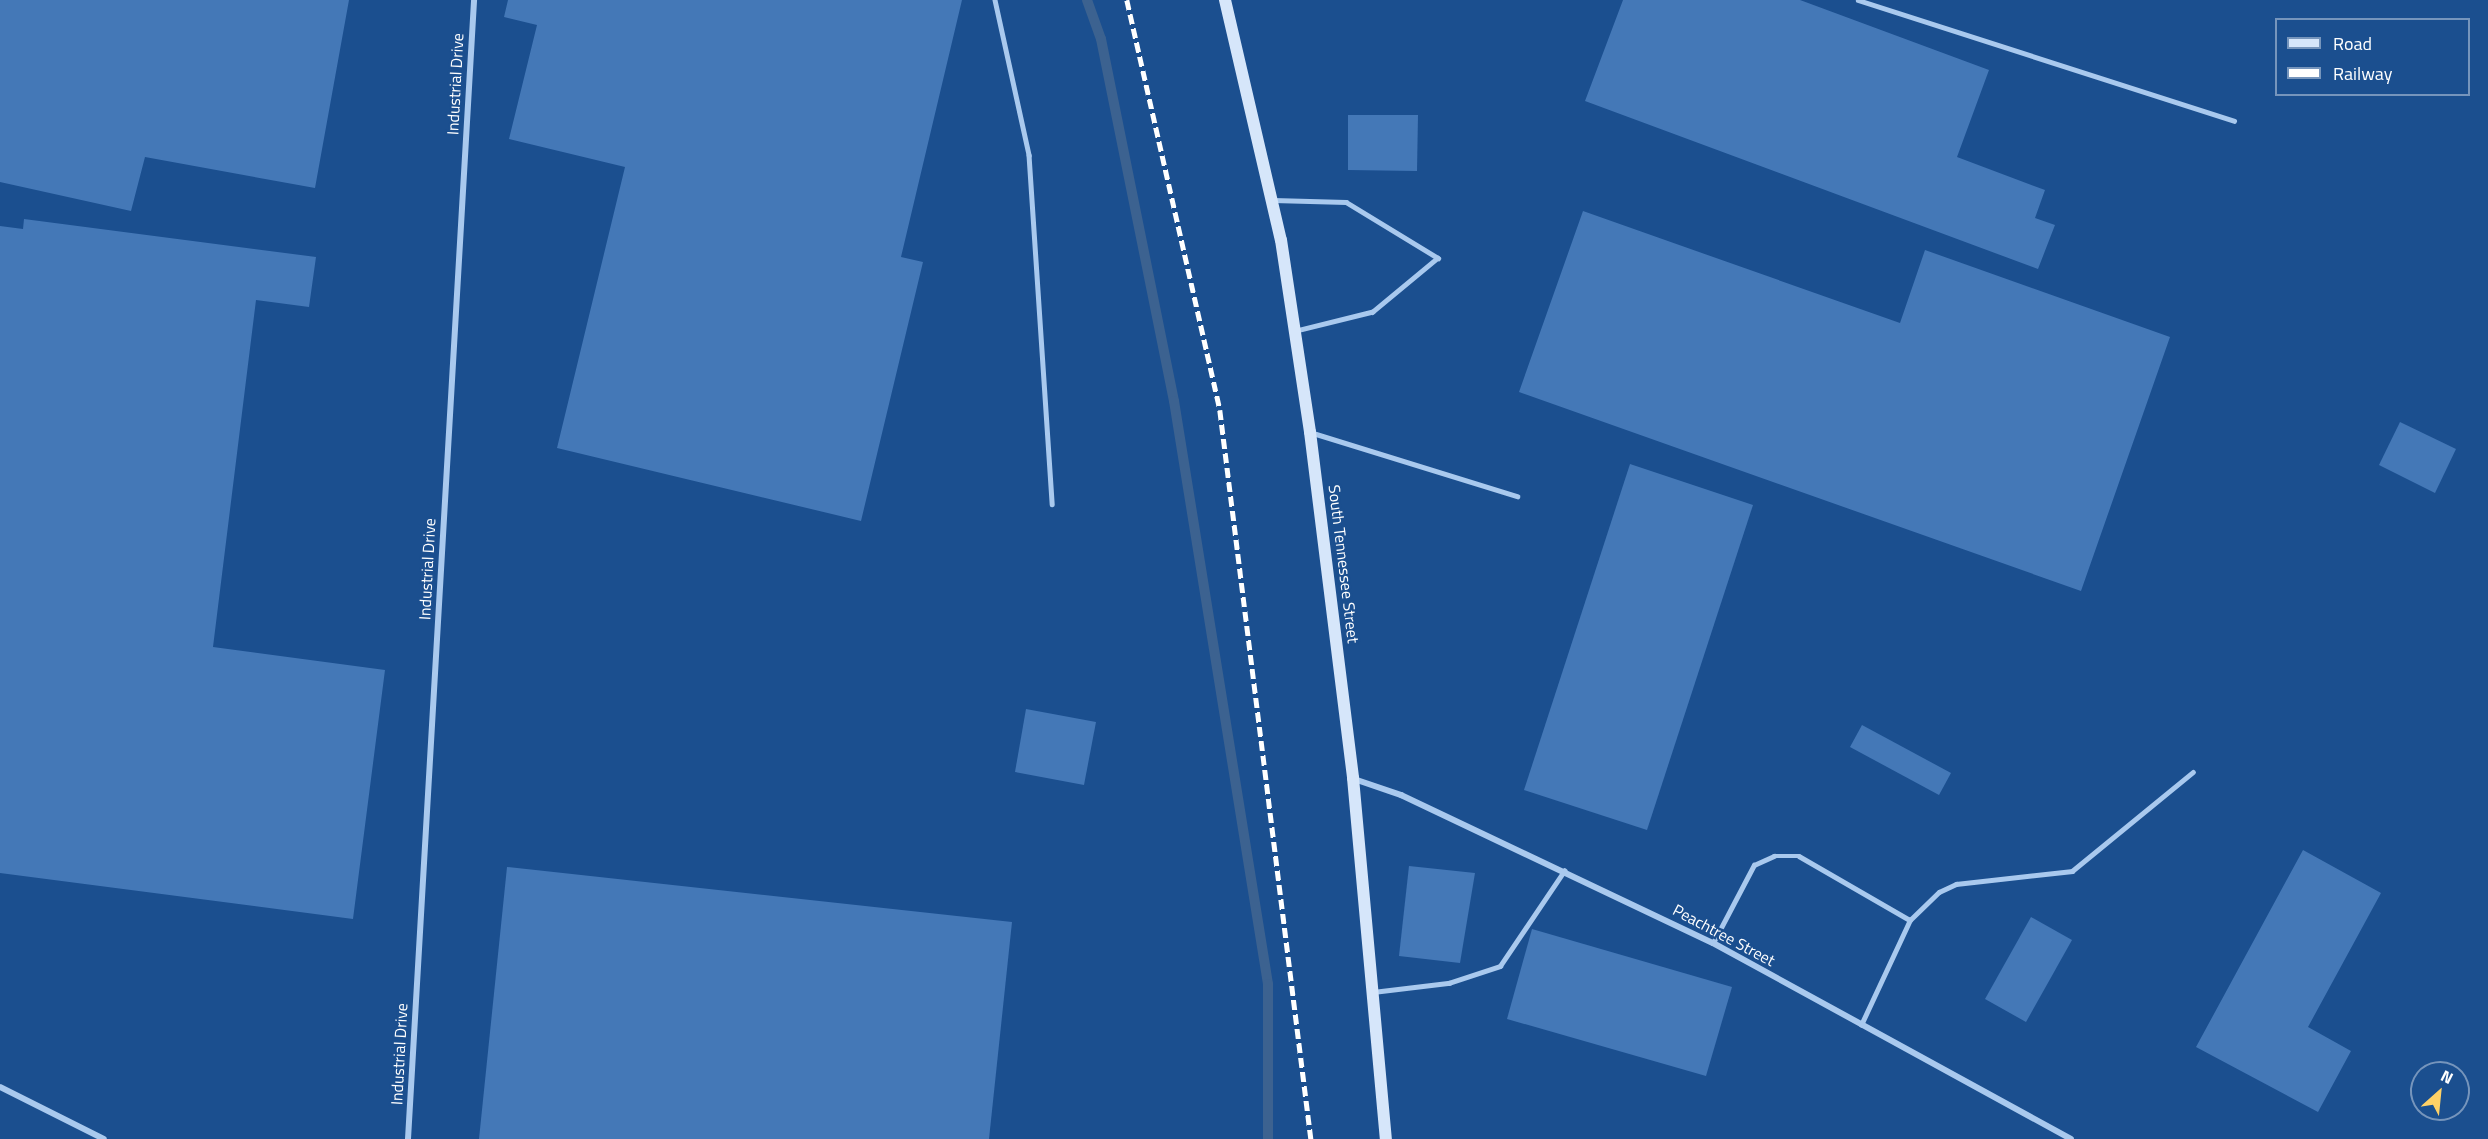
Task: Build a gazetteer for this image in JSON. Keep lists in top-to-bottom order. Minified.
{"streets":{"main road":["South Tennessee Street"],"street":["Industrial Drive","Peachtree Street"]},"crossings":[["South Tennessee Street","Peachtree Street"]],"legend":["Road","Railway"],"north":"top right"}
